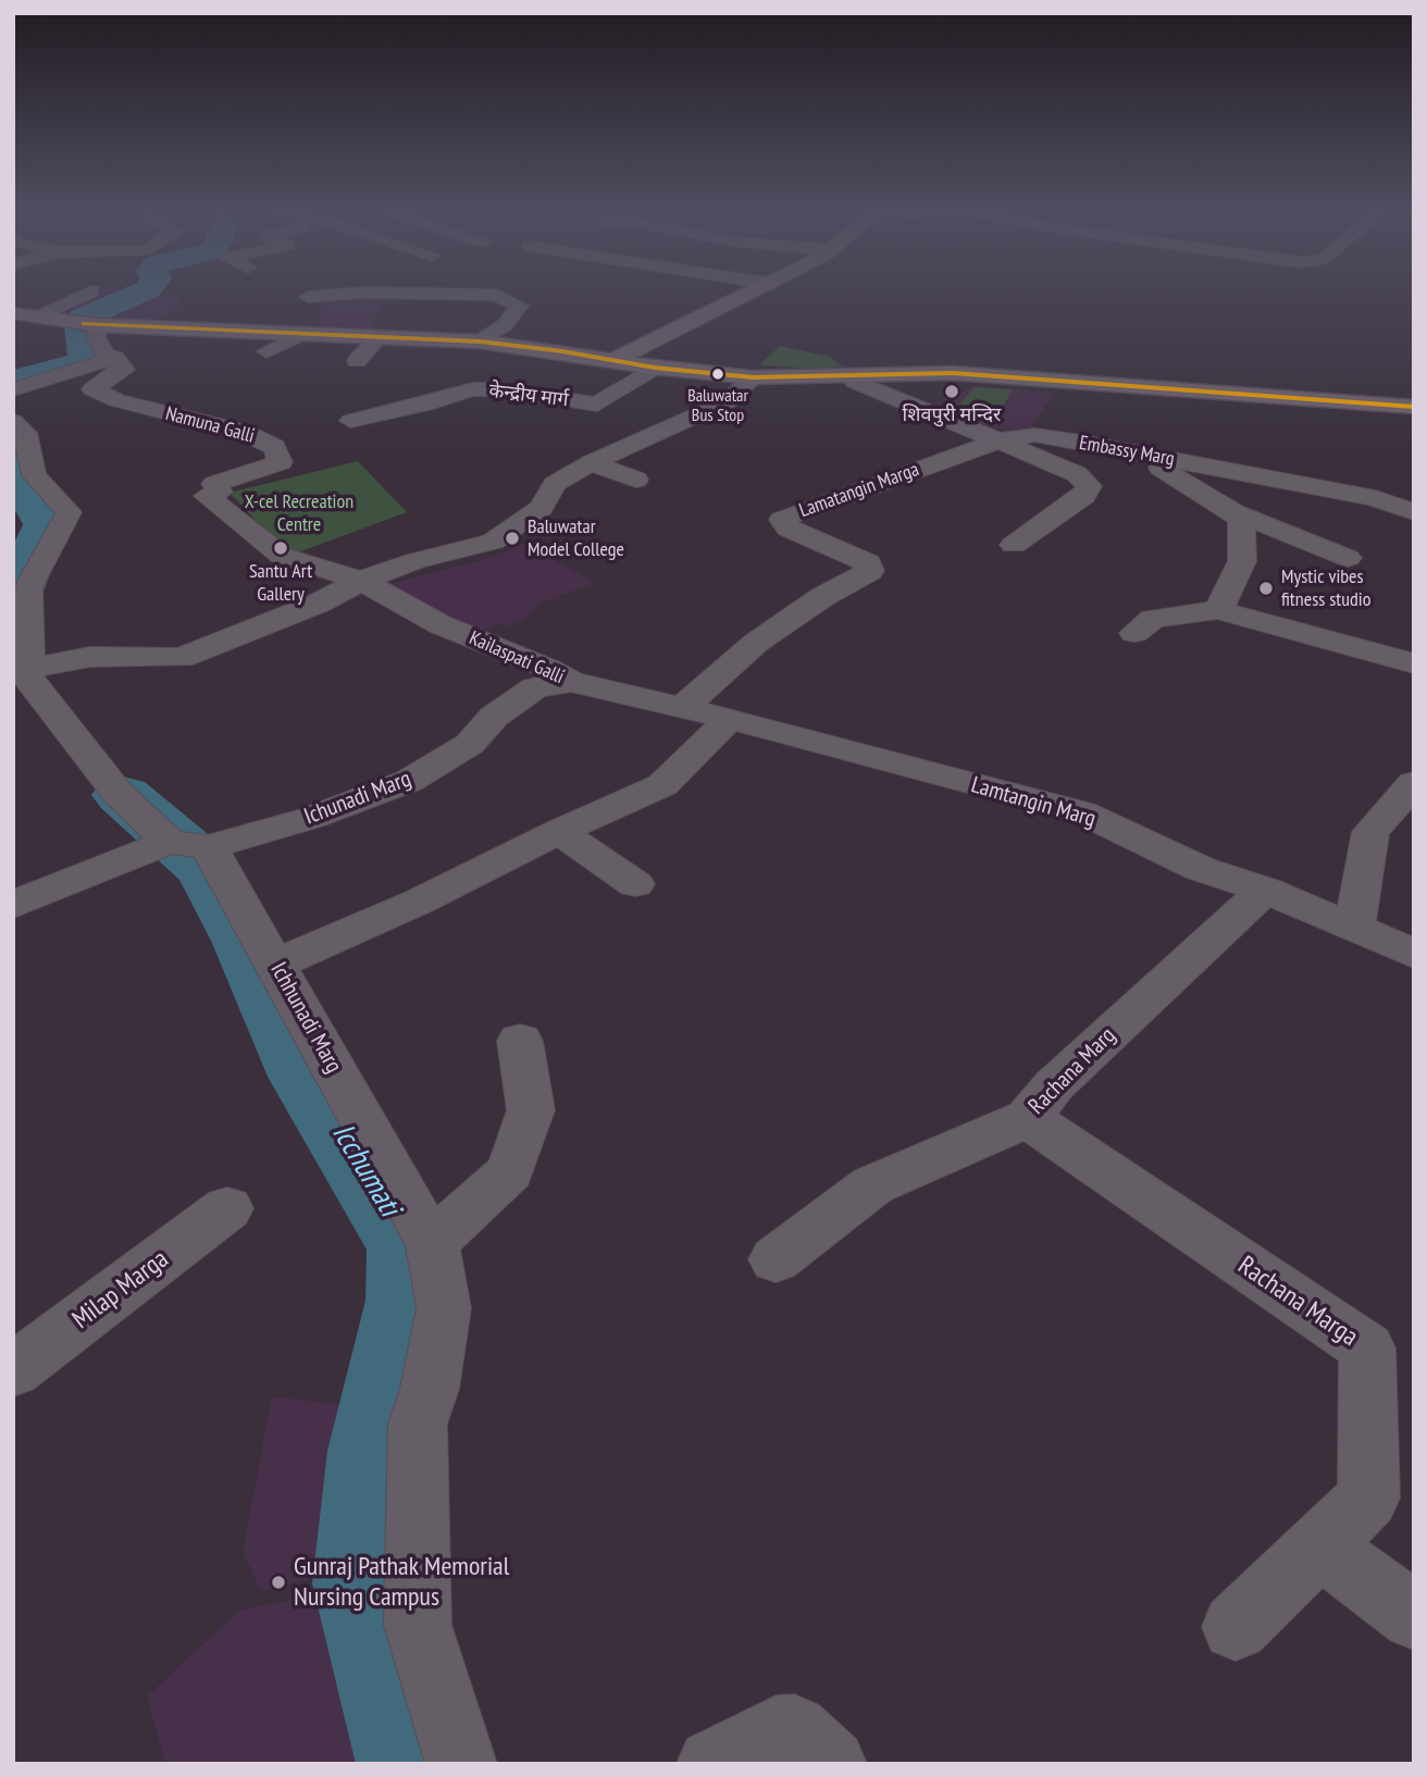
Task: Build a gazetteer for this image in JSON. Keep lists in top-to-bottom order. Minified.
{"streets":{"street":["केन्द्रीय मार्ग","Namuna Galli","Embassy Marg","Lamatangin Marga","Kailaspati Galli","Ichunadi Marg","Lamtangin Marg","Ichhunadi Marg","Rachana Marg","Milap Marga","Rachana Marga"]},"crossings":[["Namuna Galli","Kailaspati Galli"],["Embassy Marg","Lamatangin Marga"],["Lamatangin Marga","Kailaspati Galli"],["Lamatangin Marga","Lamtangin Marg"],["Kailaspati Galli","Ichunadi Marg"],["Kailaspati Galli","Lamtangin Marg"],["Ichunadi Marg","Ichhunadi Marg"],["Lamtangin Marg","Rachana Marg"],["Rachana Marg","Rachana Marga"]],"water":["Icchumati"],"parks":["X-cel Recreation Centre"],"places":["Baluwatar Bus Stop","शिवपुरी मन्दिर","Baluwatar Model College","Santu Art Gallery","Mystic vibes fitness studio","Gunraj Pathak Memorial Nursing Campus"]}
